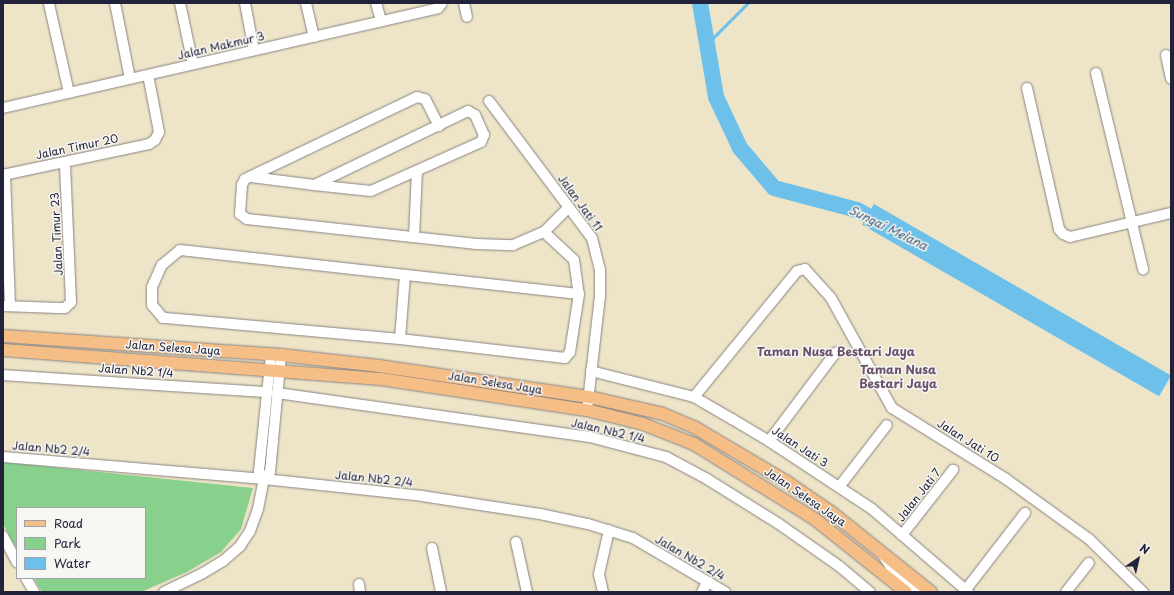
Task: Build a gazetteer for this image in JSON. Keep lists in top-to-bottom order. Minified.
{"streets":{"main road":["Jalan Selesa Jaya"],"street":["Jalan Makmur 3","Jalan Timur 20","Jalan Jati 11","Jalan Timur 23","Jalan Nb2 1/4","Jalan Jati 10","Jalan Jati 3","Jalan Nb2 2/4","Jalan Jati 7"]},"crossings":[["Jalan Makmur 3","Jalan Timur 20"],["Jalan Timur 20","Jalan Timur 23"],["Jalan Jati 11","Jalan Selesa Jaya"],["Jalan Jati 11","Jalan Jati 3"],["Jalan Jati 10","Jalan Jati 3"],["Jalan Jati 3","Jalan Jati 7"]],"districts":["Taman Nusa Bestari Jaya","Taman Nusa Bestari Jaya"],"water":["Sungai Melana"],"legend":["Road","Park","Water"],"north":"top right"}
